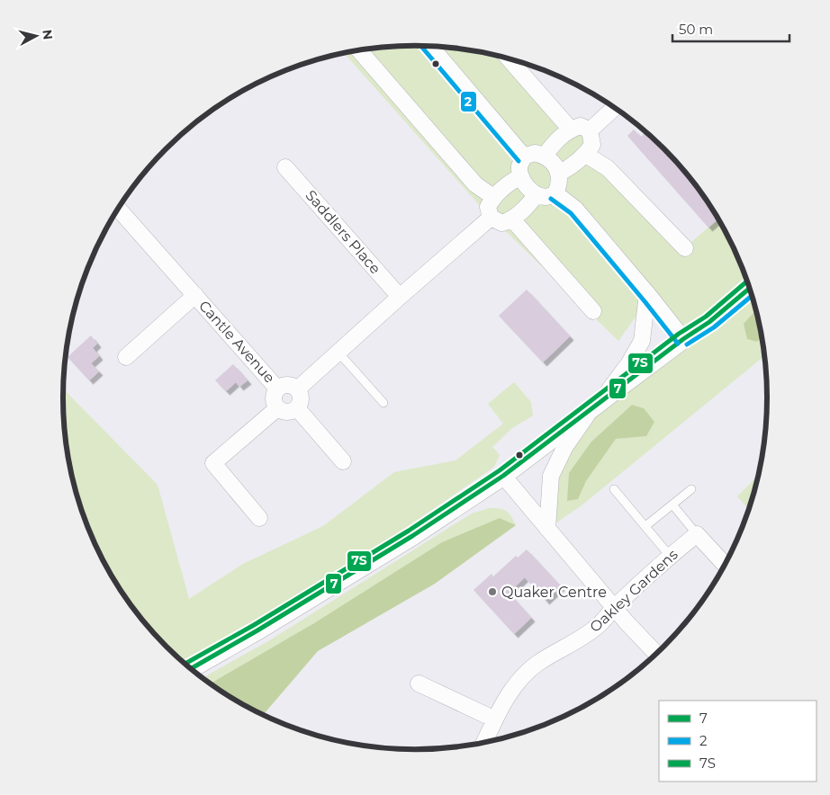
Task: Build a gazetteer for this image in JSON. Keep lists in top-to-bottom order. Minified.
{"streets":{"street":["Saddlers Place","Cantle Avenue","Oakley Gardens"]},"places":["Quaker Centre"],"lines":["transit line 2","transit line 7S","transit line 7"],"legend":["7","2","7S"],"scale_bar":"50 m","north":"right"}
